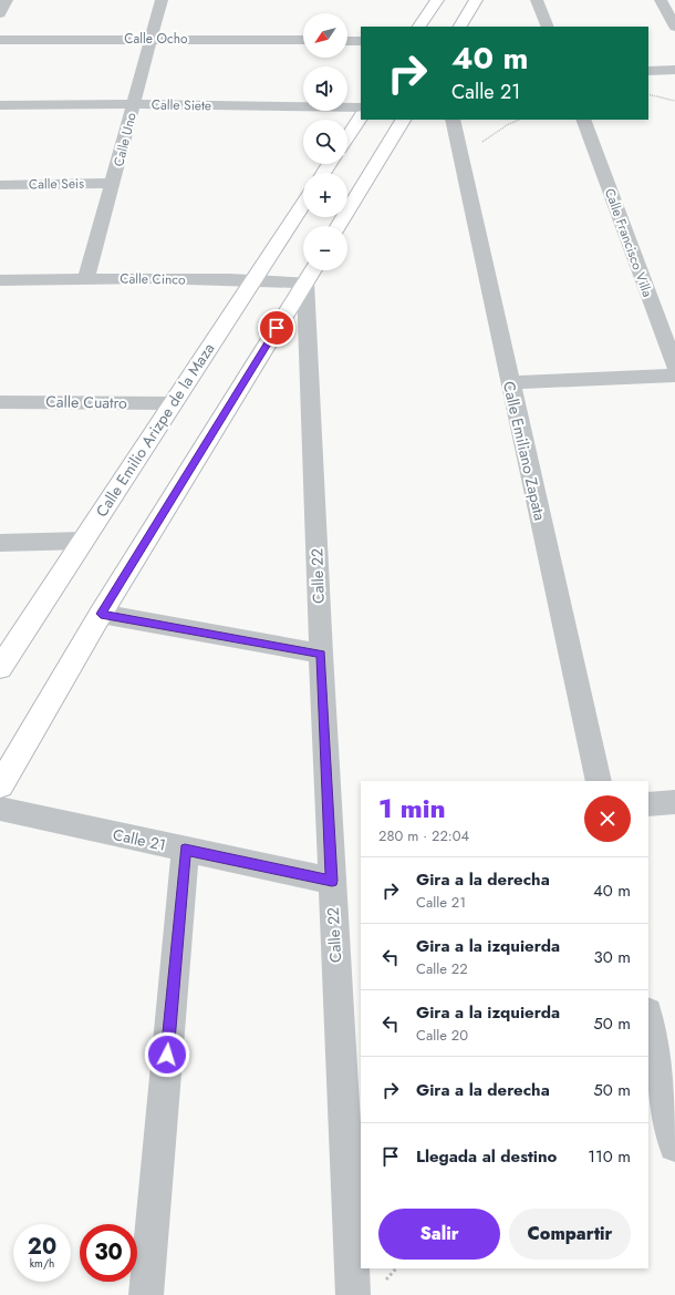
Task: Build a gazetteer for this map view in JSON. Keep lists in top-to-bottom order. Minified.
{"streets":{"street":["Calle Ocho","Calle Siete","Calle Uno","Calle Seis","Calle Francisco Villa","Calle Cinco","Calle Cuatro","Calle Emilio Arizpe de la Maza","Calle Emiliano Zapata","Calle 22","Calle 21"]},"crossings":[["Calle Ocho","Calle Uno"],["Calle Siete","Calle Uno"],["Calle Uno","Calle Seis"],["Calle Uno","Calle Cinco"],["Calle Cinco","Calle Emilio Arizpe de la Maza"],["Calle Cinco","Calle 22"],["Calle Cuatro","Calle Emilio Arizpe de la Maza"],["Calle 22","Calle 21"]],"north":"bottom left","page":{"map_buttons":["+","−"],"turn":["40 m","Calle 21"],"heading":["1 min","280 m · 22:04"],"list":[{"name":"Gira a la derecha","note":"Calle 21","value":"40 m"},{"name":"Gira a la izquierda","note":"Calle 22","value":"30 m"},{"name":"Gira a la izquierda","note":"Calle 20","value":"50 m"},{"name":"Gira a la derecha","value":"50 m"},{"name":"Llegada al destino","value":"110 m"}],"buttons":["Salir","Compartir"],"speed":"20 km/h","limit":"30"}}
